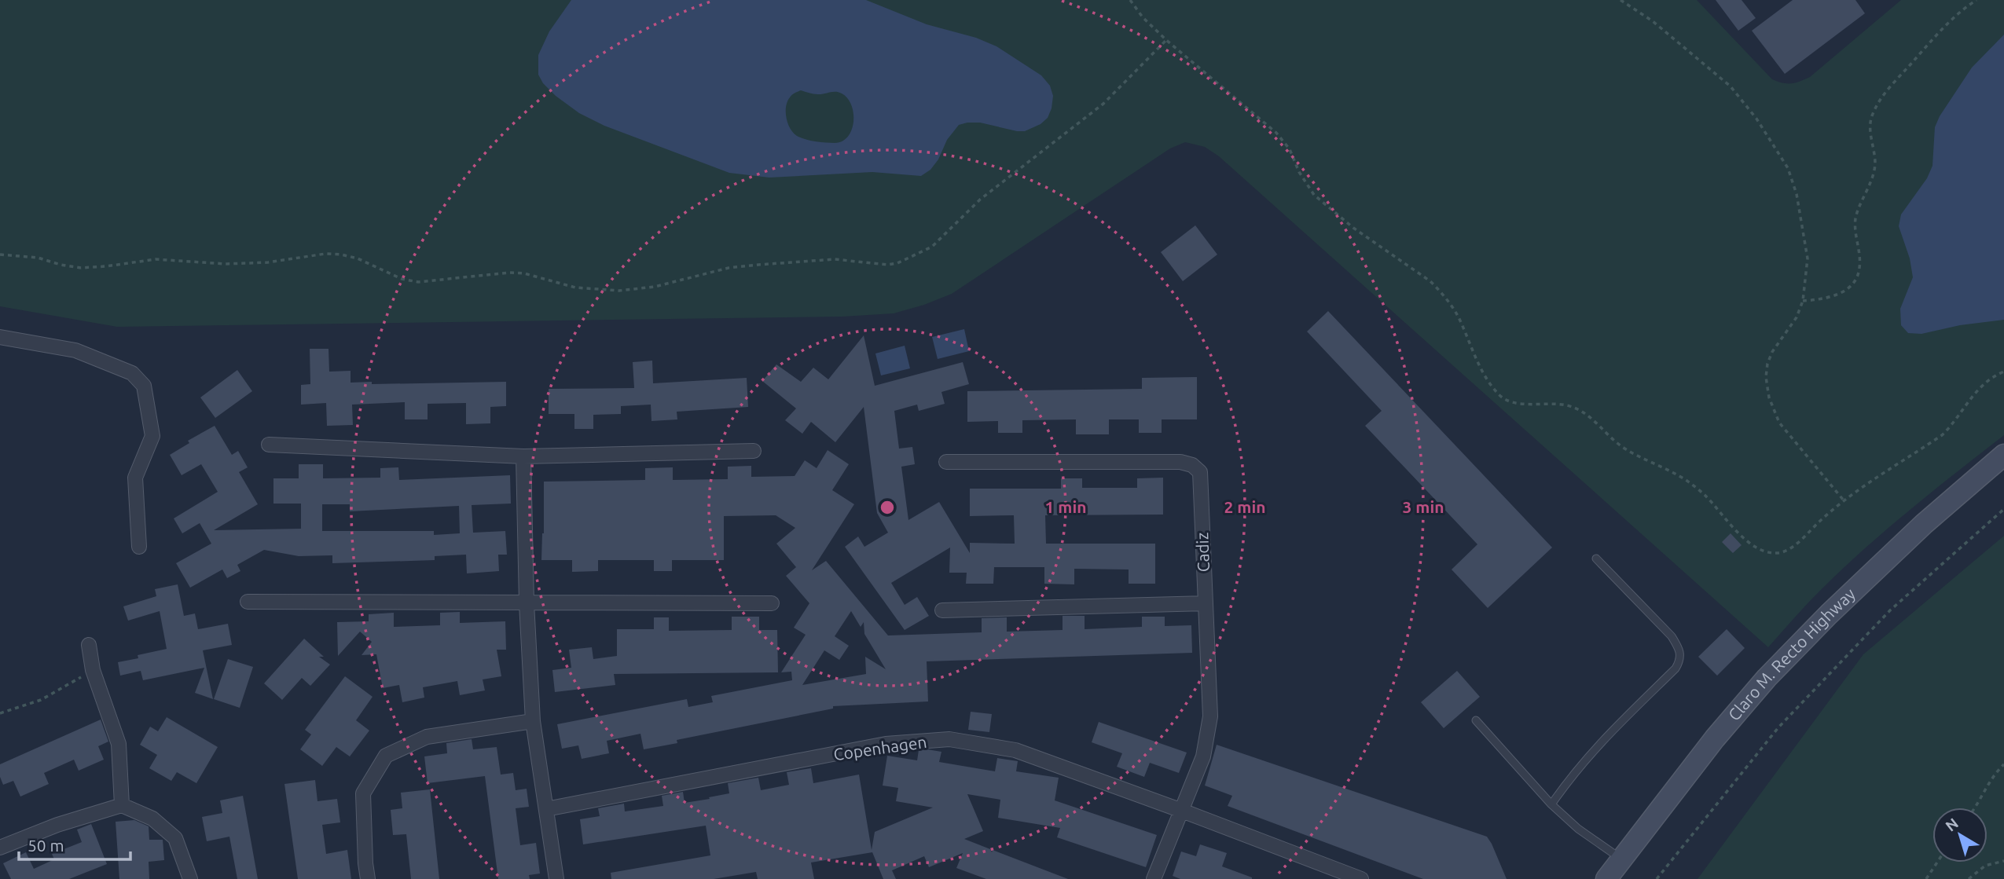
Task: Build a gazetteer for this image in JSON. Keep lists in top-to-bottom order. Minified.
{"streets":{"main road":["Claro M. Recto Highway"],"street":["Cadiz","Copenhagen"]},"crossings":[["Cadiz","Copenhagen"]],"scale_bar":"50 m","north":"top left","rings":["1 min","2 min","3 min"]}
